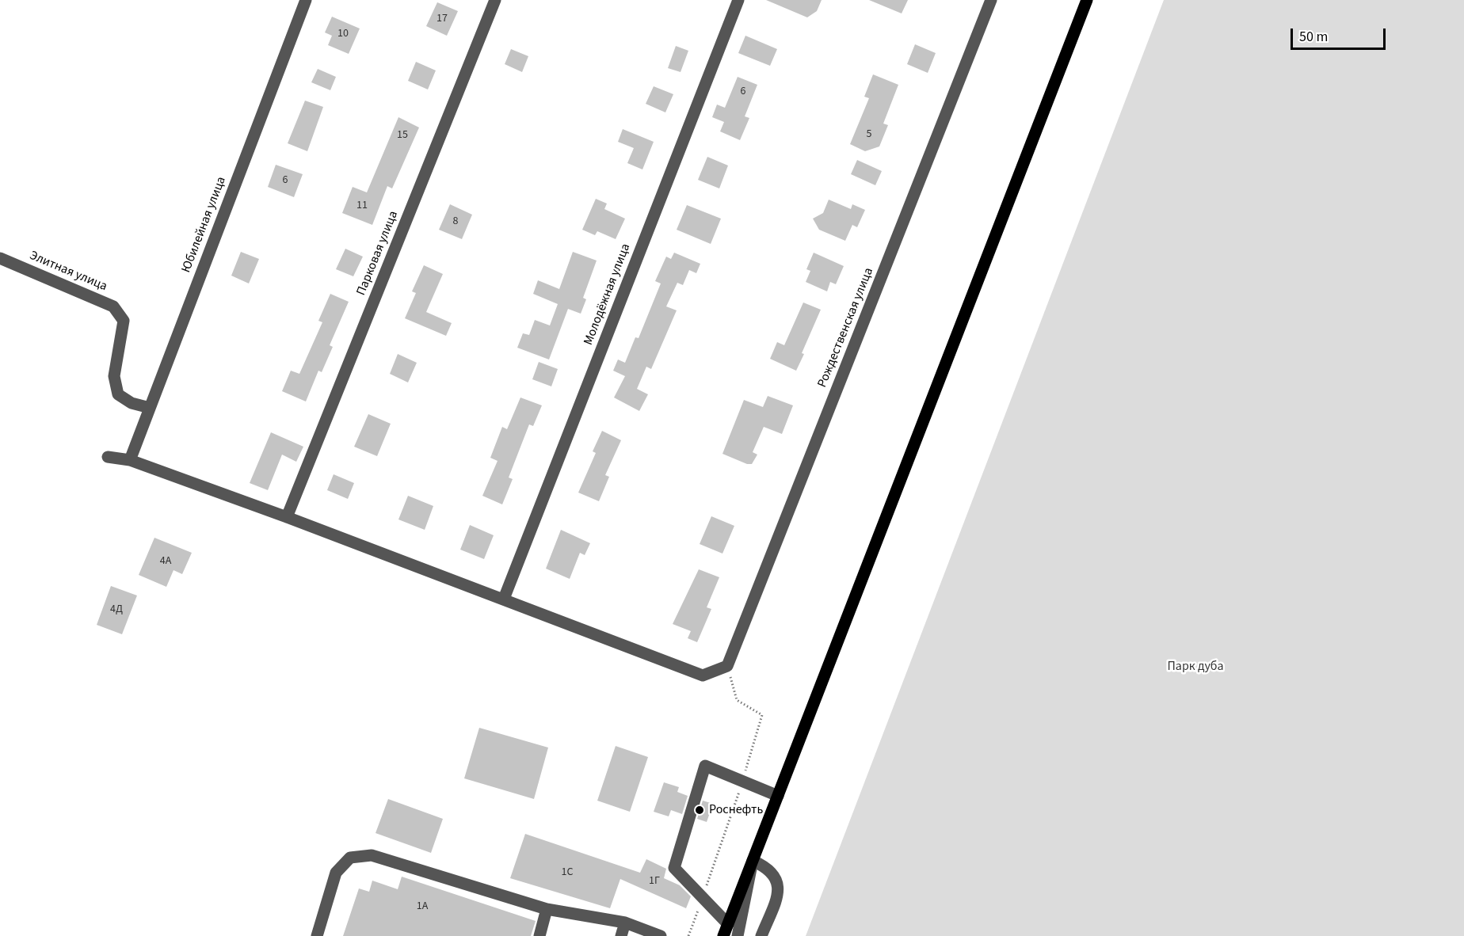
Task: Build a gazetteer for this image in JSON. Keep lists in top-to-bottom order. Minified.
{"streets":{"street":["Юбилейная улица","Парковая улица","Элитная улица","Молодёжная улица","Рождественская улица"]},"crossings":[["Юбилейная улица","Элитная улица"]],"parks":["Парк дуба"],"places":["Роснефть"],"house_numbers":["17","10","6","5","15","6","11","8","4А","4Д","1С","1Г","1А"],"scale_bar":"50 m"}
